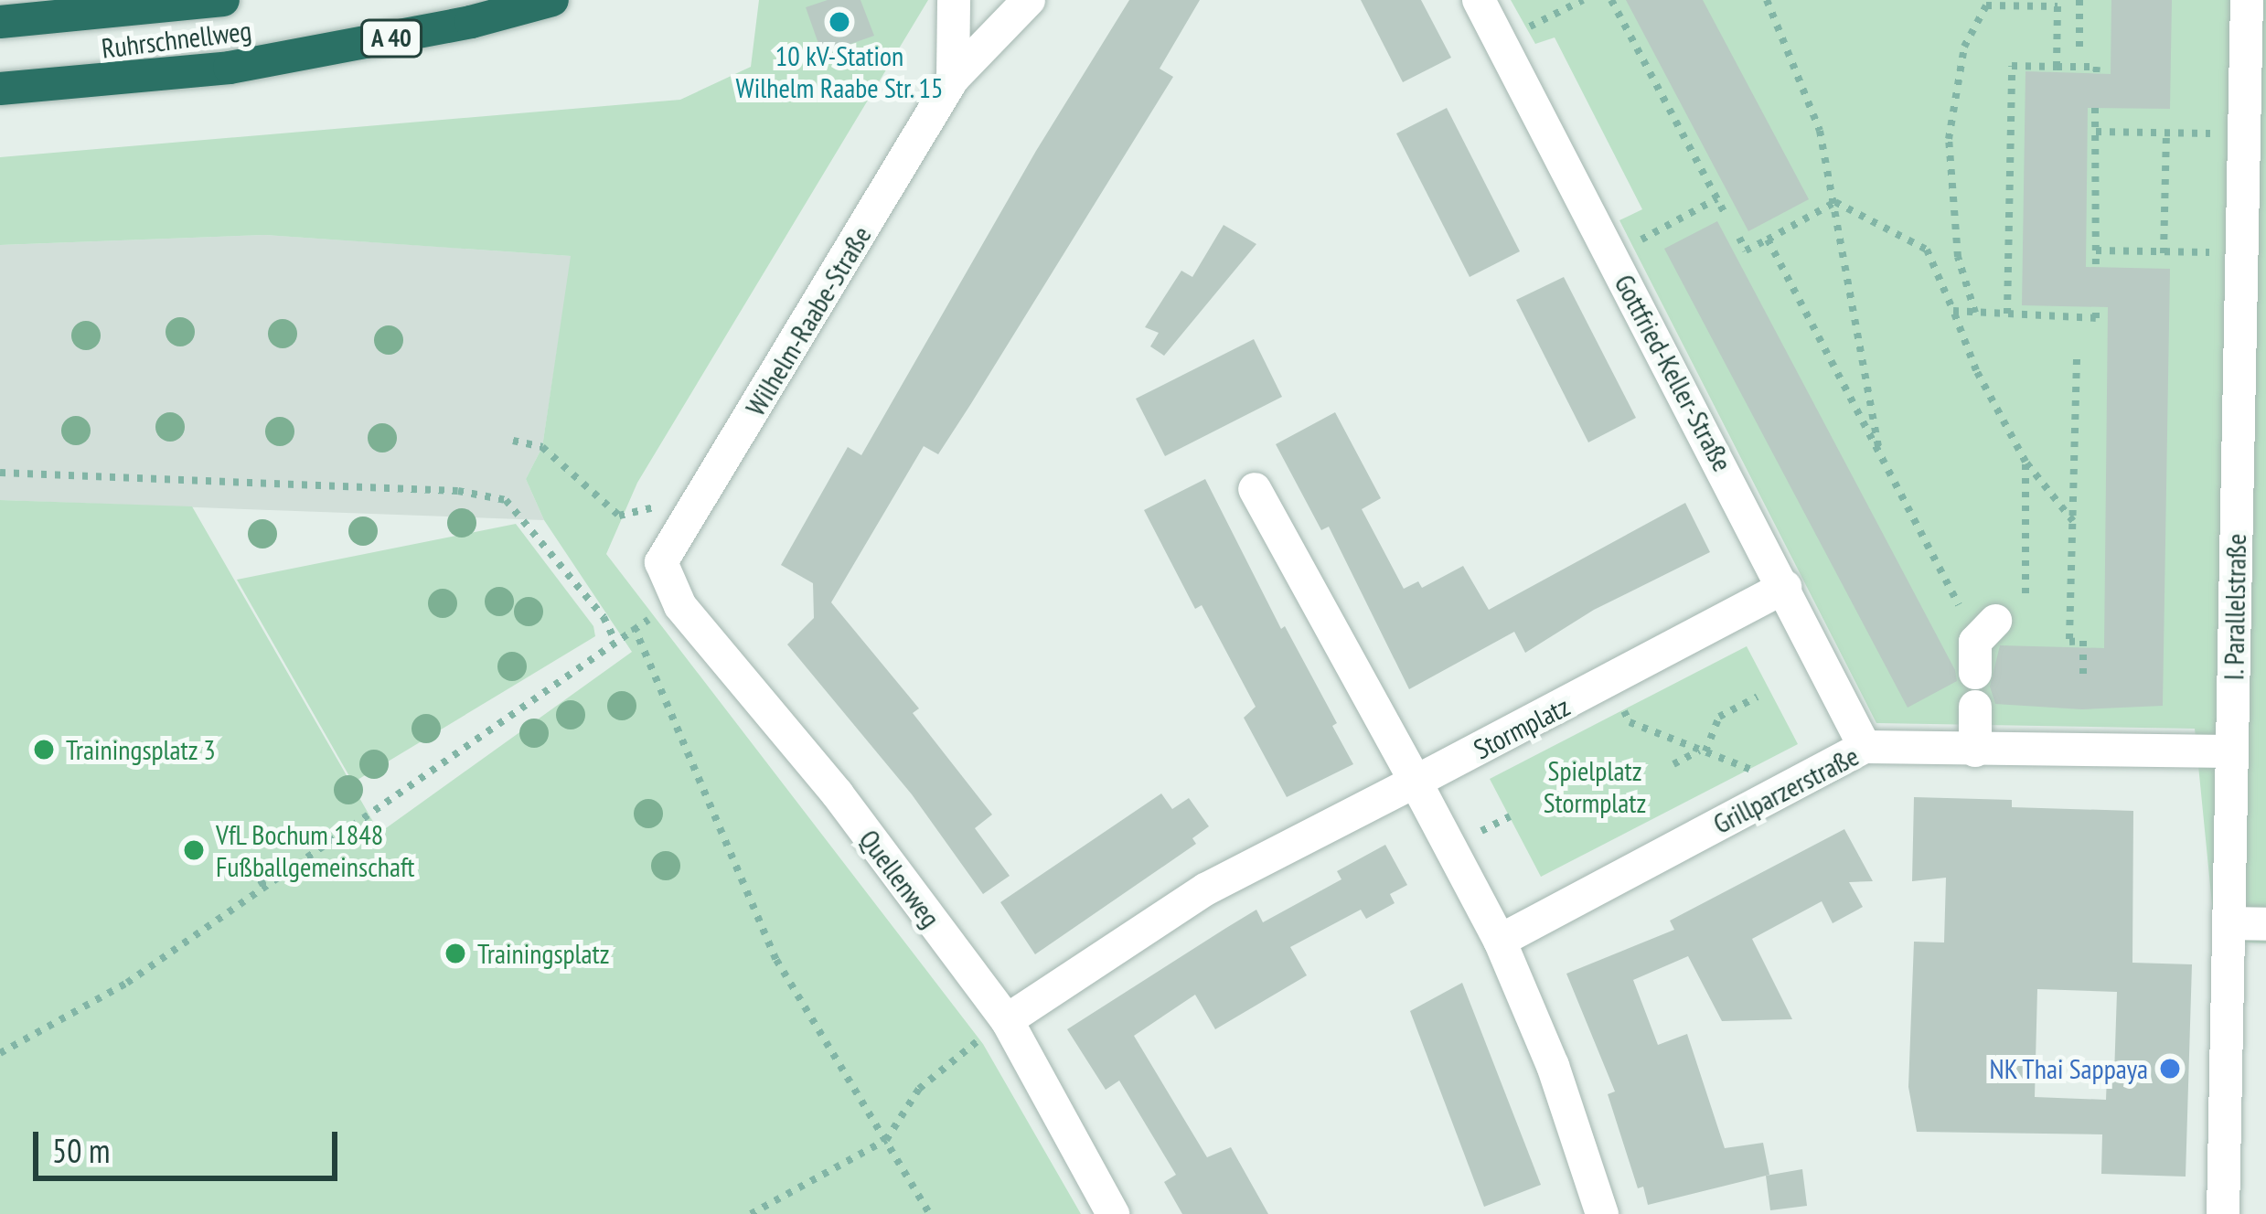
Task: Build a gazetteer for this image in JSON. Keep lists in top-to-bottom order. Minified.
{"streets":{"highway":["A 40","Ruhrschnellweg"],"street":["Wilhelm-Raabe-Straße","Gottfried-Keller-Straße","I. Parallelstraße","Stormplatz","Grillparzerstraße","Quellenweg"]},"crossings":[["Wilhelm-Raabe-Straße","Quellenweg"],["Gottfried-Keller-Straße","Stormplatz"],["Gottfried-Keller-Straße","Grillparzerstraße"],["I. Parallelstraße","Grillparzerstraße"],["Stormplatz","Quellenweg"]],"parks":["Spielplatz Stormplatz"],"places":["10 kV-Station Wilhelm Raabe Str. 15","Trainingsplatz 3","VfL Bochum 1848 Fußballgemeinschaft","Trainingsplatz","NK Thai Sappaya"],"scale_bar":"50 m"}
